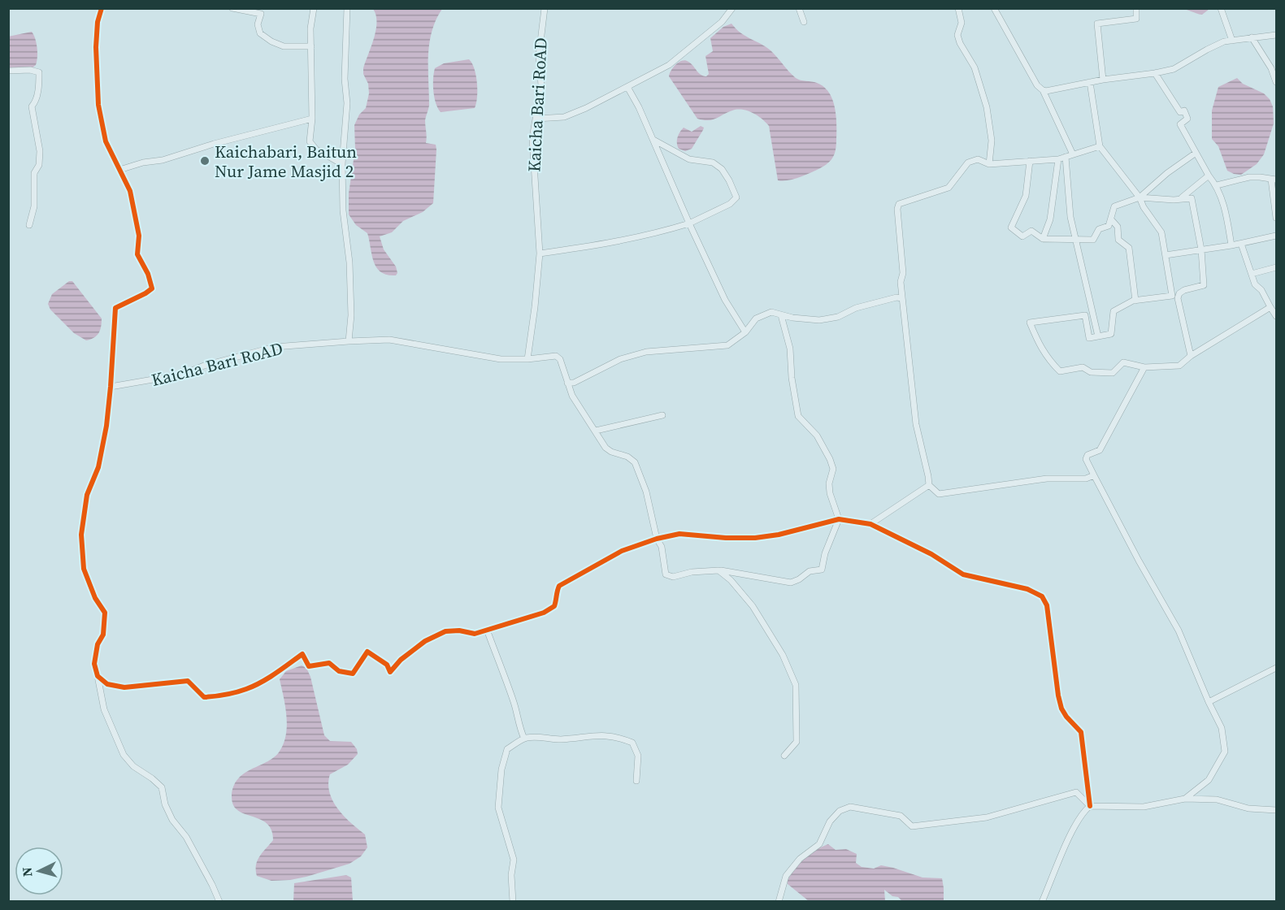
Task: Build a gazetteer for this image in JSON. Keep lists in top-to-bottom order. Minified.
{"streets":{"street":["Kaicha Bari RoAD"]},"places":["Kaichabari, Baitun Nur Jame Masjid 2"],"north":"left"}
